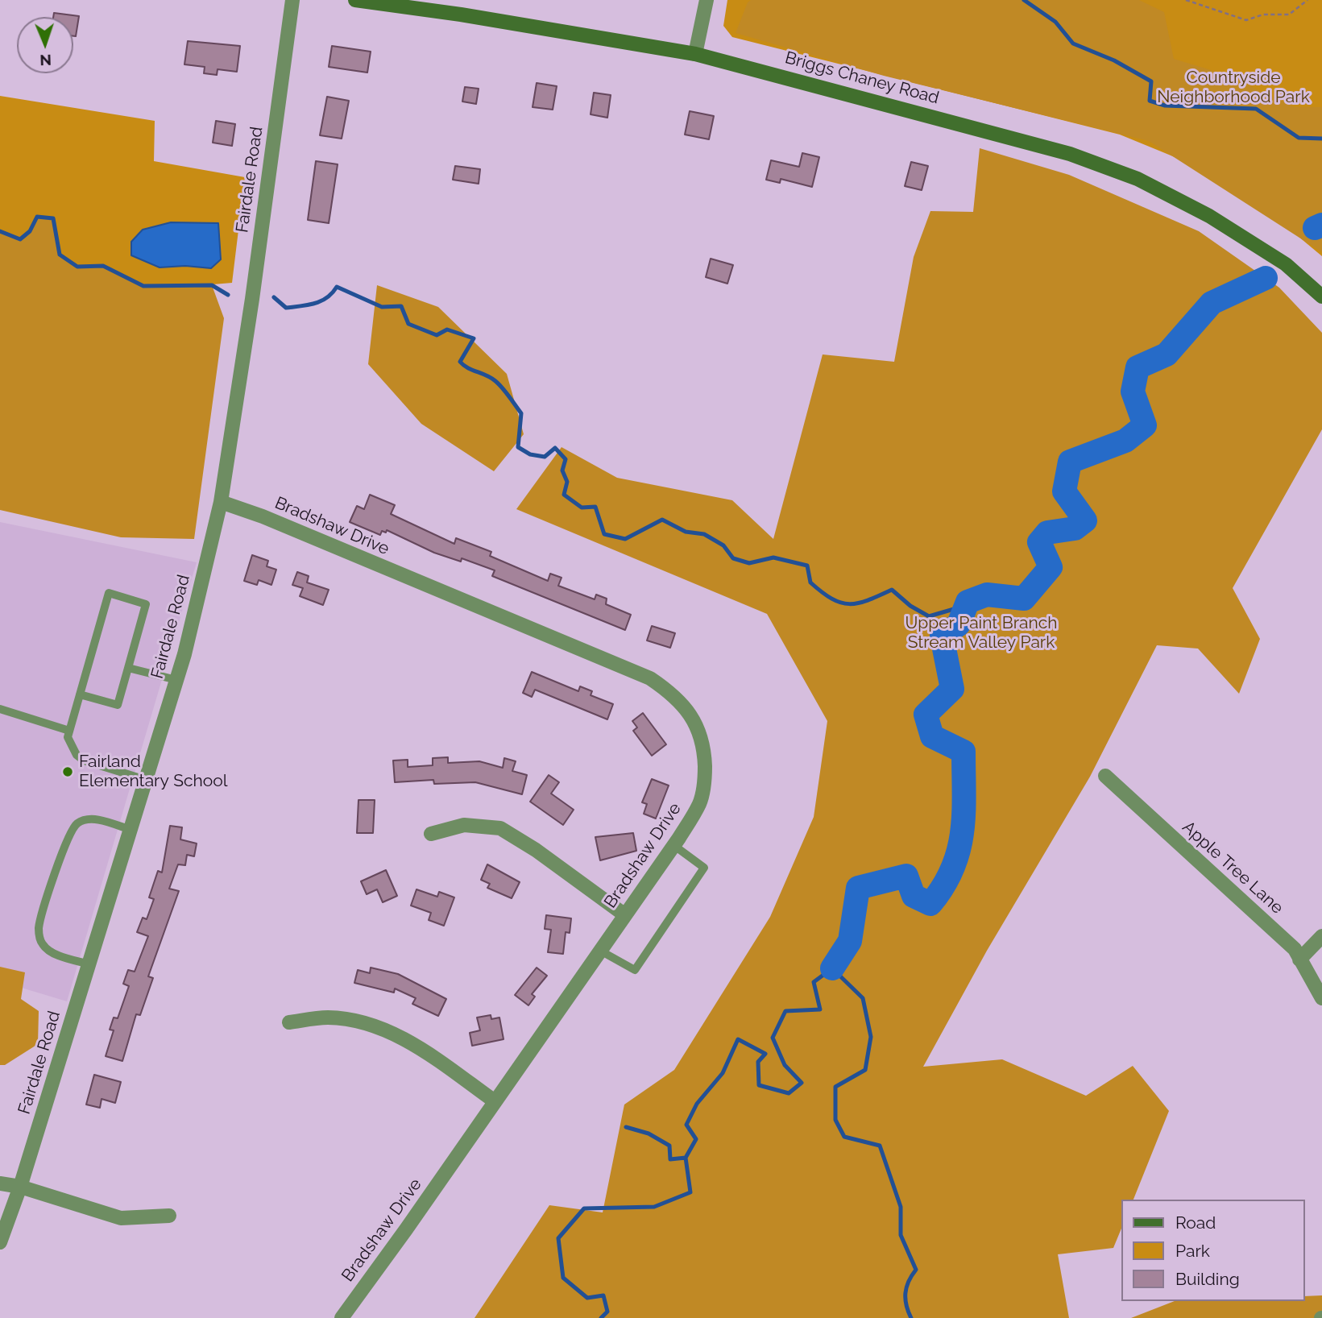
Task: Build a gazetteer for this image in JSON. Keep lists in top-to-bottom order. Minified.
{"streets":{"main road":["Briggs Chaney Road"],"street":["Fairdale Road","Bradshaw Drive","Apple Tree Lane"]},"crossings":[["Fairdale Road","Bradshaw Drive"]],"parks":["Countryside Neighborhood Park","Upper Paint Branch Stream Valley Park"],"places":["Fairland Elementary School"],"legend":["Road","Park","Building"],"north":"bottom"}
